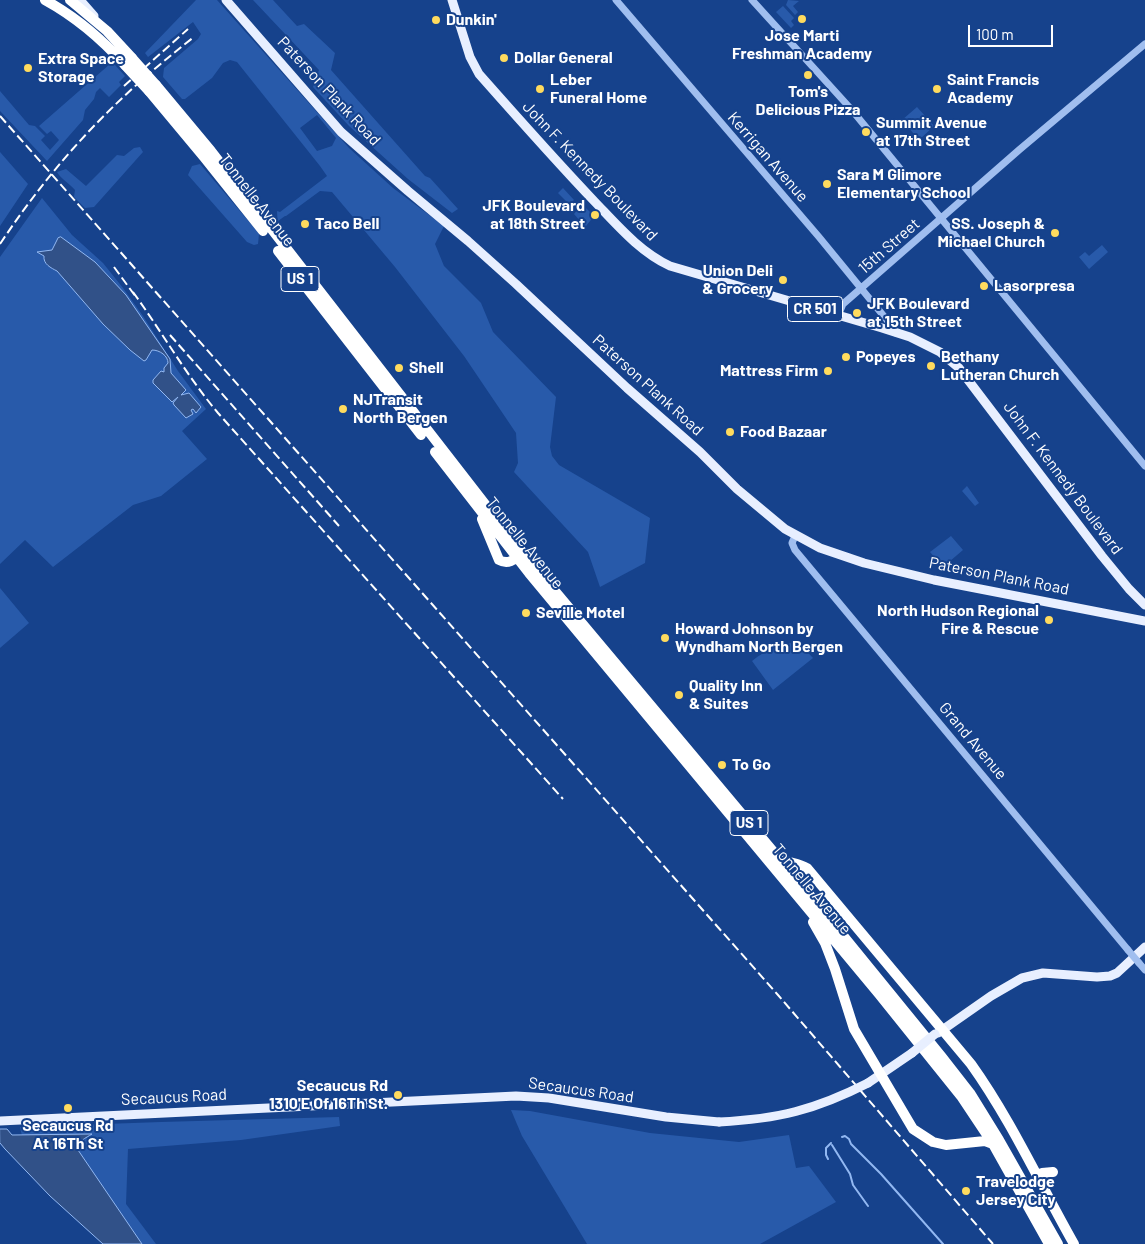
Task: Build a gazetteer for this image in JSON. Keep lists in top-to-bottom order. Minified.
{"streets":{"highway":["Tonnelle Avenue","US 1"],"main road":["Paterson Plank Road","John F. Kennedy Boulevard","CR 501","Secaucus Road"],"street":["Kerrigan Avenue","15th Street","Grand Avenue"]},"crossings":[["Paterson Plank Road","Grand Avenue"],["Kerrigan Avenue","John F. Kennedy Boulevard"],["Kerrigan Avenue","15th Street"],["John F. Kennedy Boulevard","15th Street"]],"places":["Jose Marti Freshman Academy","Dunkin'","Dollar General","Extra Space Storage","Tom's Delicious Pizza","Leber Funeral Home","Saint Francis Academy","Summit Avenue at 17th Street","Sara M Glimore Elementary School","JFK Boulevard at 18th Street","Taco Bell","SS. Joseph & Michael Church","Union Deli & Grocery","Lasorpresa","JFK Boulevard at 15th Street","Popeyes","Bethany Lutheran Church","Shell","Mattress Firm","NJTransit North Bergen","Food Bazaar","Seville Motel","North Hudson Regional Fire & Rescue","Howard Johnson by Wyndham North Bergen","Quality Inn & Suites","To Go","Secaucus Rd 1310'E Of 16Th St.","Secaucus Rd At 16Th St","Travelodge Jersey City"],"scale_bar":"100 m"}
